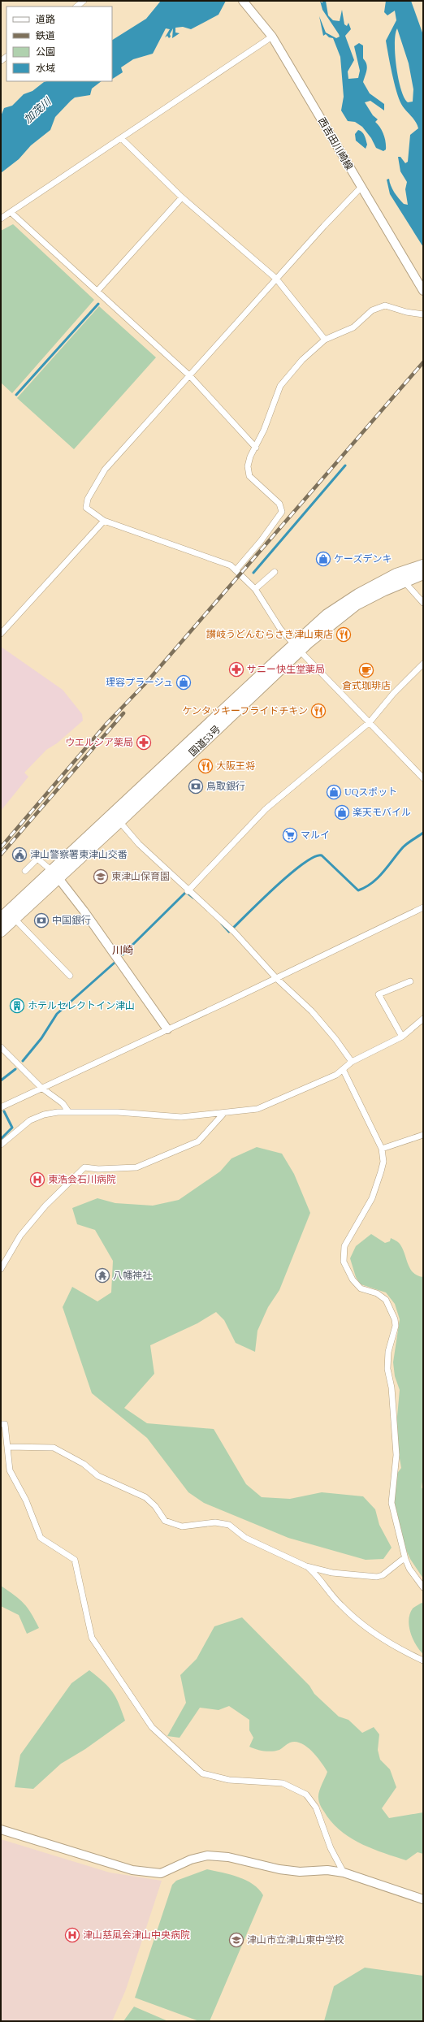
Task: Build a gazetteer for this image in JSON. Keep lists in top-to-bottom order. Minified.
{"streets":{"highway":["国道53号"],"street":["西吉田川崎線"]},"districts":["川崎"],"water":["加茂川"],"places":{"shop":["ケーズデンキ","理容プラージュ","UQスポット","楽天モバイル"],"restaurant":["讃岐うどんむらさき津山東店","ケンタッキーフライドチキン","大阪王将"],"pharmacy":["サニー快生堂薬局","ウエルシア薬局"],"cafe":["倉式珈琲店"],"bank":["鳥取銀行","中国銀行"],"supermarket":["マルイ"],"public building":["津山警察署東津山交番"],"school or university":["東津山保育園","津山市立津山東中学校"],"building":["ホテルセレクトイン津山"],"hospital":["東浩会石川病院","津山慈風会津山中央病院"],"temple":["八幡神社"]},"legend":["道路","鉄道","公園","水域"]}
